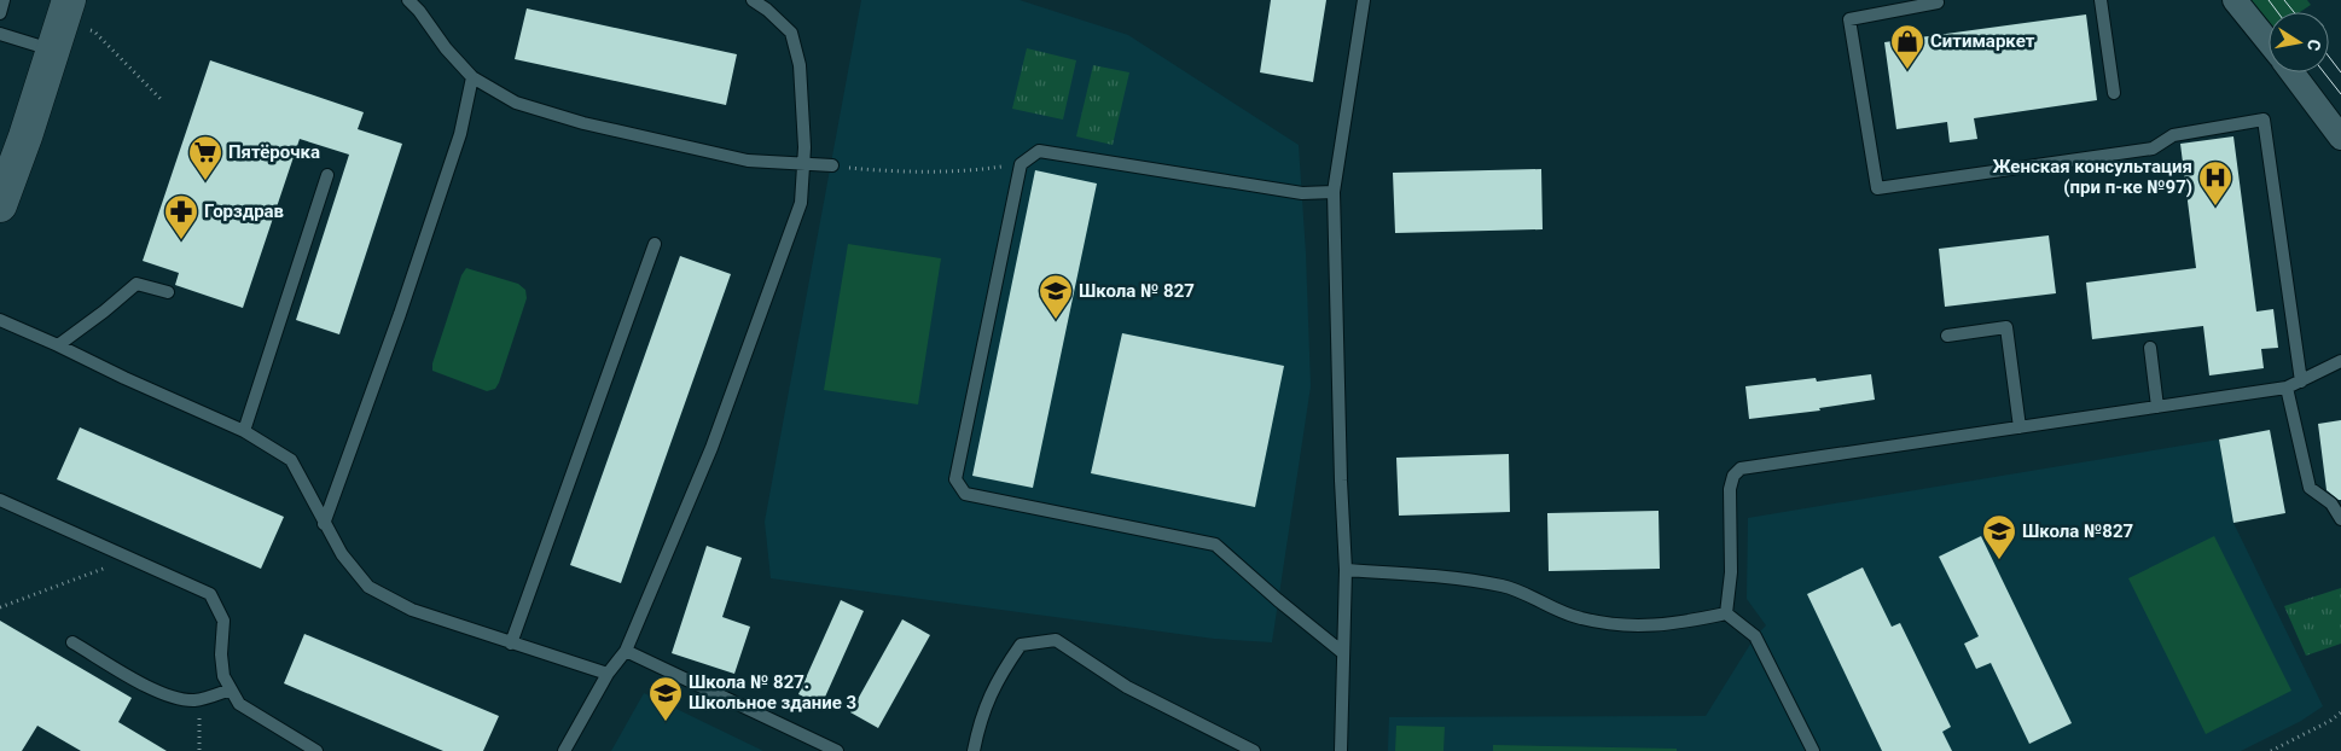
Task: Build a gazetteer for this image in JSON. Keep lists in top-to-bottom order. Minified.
{"places":{"shop":["Ситимаркет"],"supermarket":["Пятёрочка"],"hospital":["Женская консультация (при п-ке №97)"],"pharmacy":["Горздрав"],"school or university":["Школа № 827","Школа №827","Школа № 827. Школьное здание 3"]},"north":"right"}
